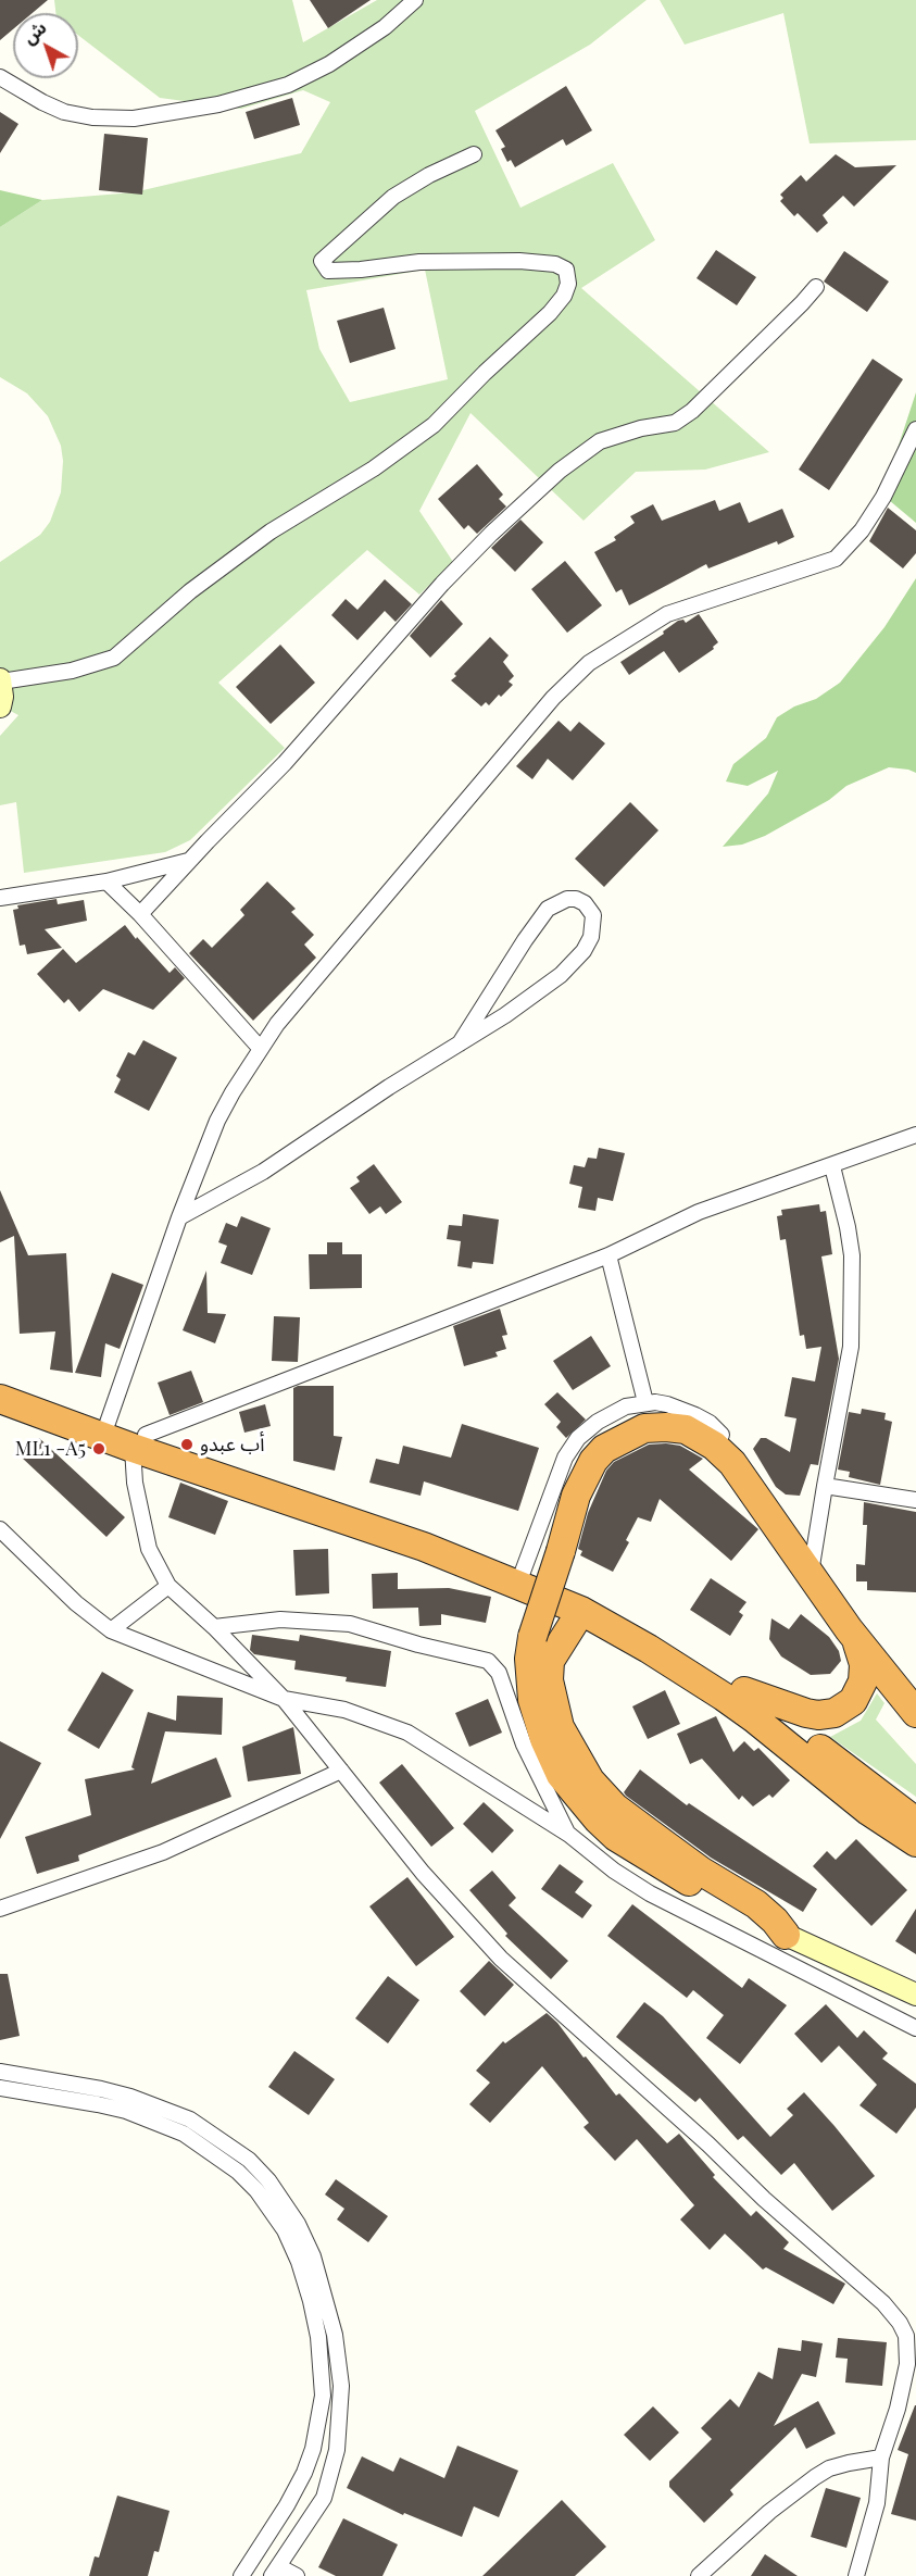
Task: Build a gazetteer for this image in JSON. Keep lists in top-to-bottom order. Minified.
{"places":["أب عبدو","ML1 -A5"],"north":"top left"}
